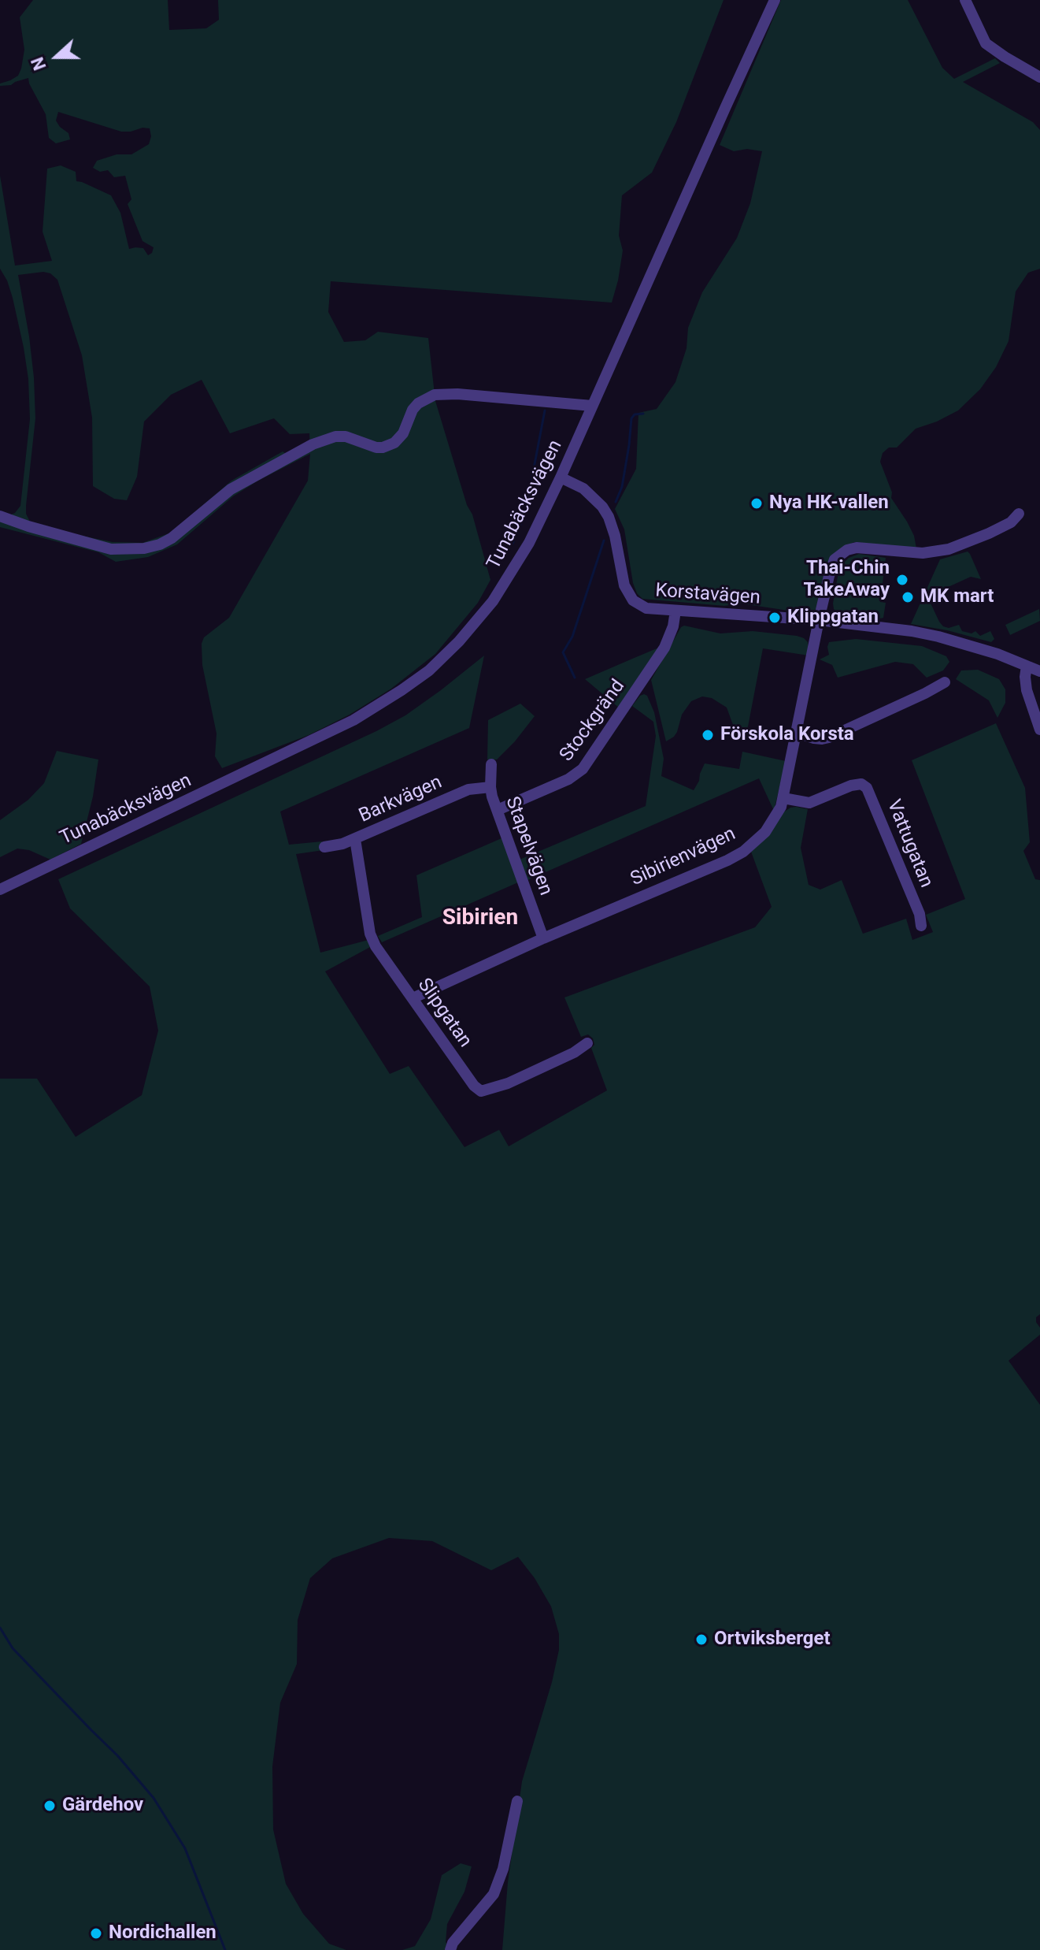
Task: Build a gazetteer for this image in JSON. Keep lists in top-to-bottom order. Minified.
{"streets":{"street":["Tunabäcksvägen","Korstavägen","Stockgränd","Barkvägen","Vattugatan","Stapelvägen","Sibirienvägen","Slipgatan"]},"crossings":[["Tunabäcksvägen","Korstavägen"],["Korstavägen","Stockgränd"],["Korstavägen","Sibirienvägen"],["Stockgränd","Stapelvägen"],["Barkvägen","Stapelvägen"],["Barkvägen","Slipgatan"],["Vattugatan","Sibirienvägen"],["Stapelvägen","Sibirienvägen"],["Sibirienvägen","Slipgatan"]],"districts":["Sibirien"],"places":["Nya HK-vallen","Thai-Chin TakeAway","MK mart","Klippgatan","Förskola Korsta","Ortviksberget","Gärdehov","Nordichallen"],"north":"left"}
